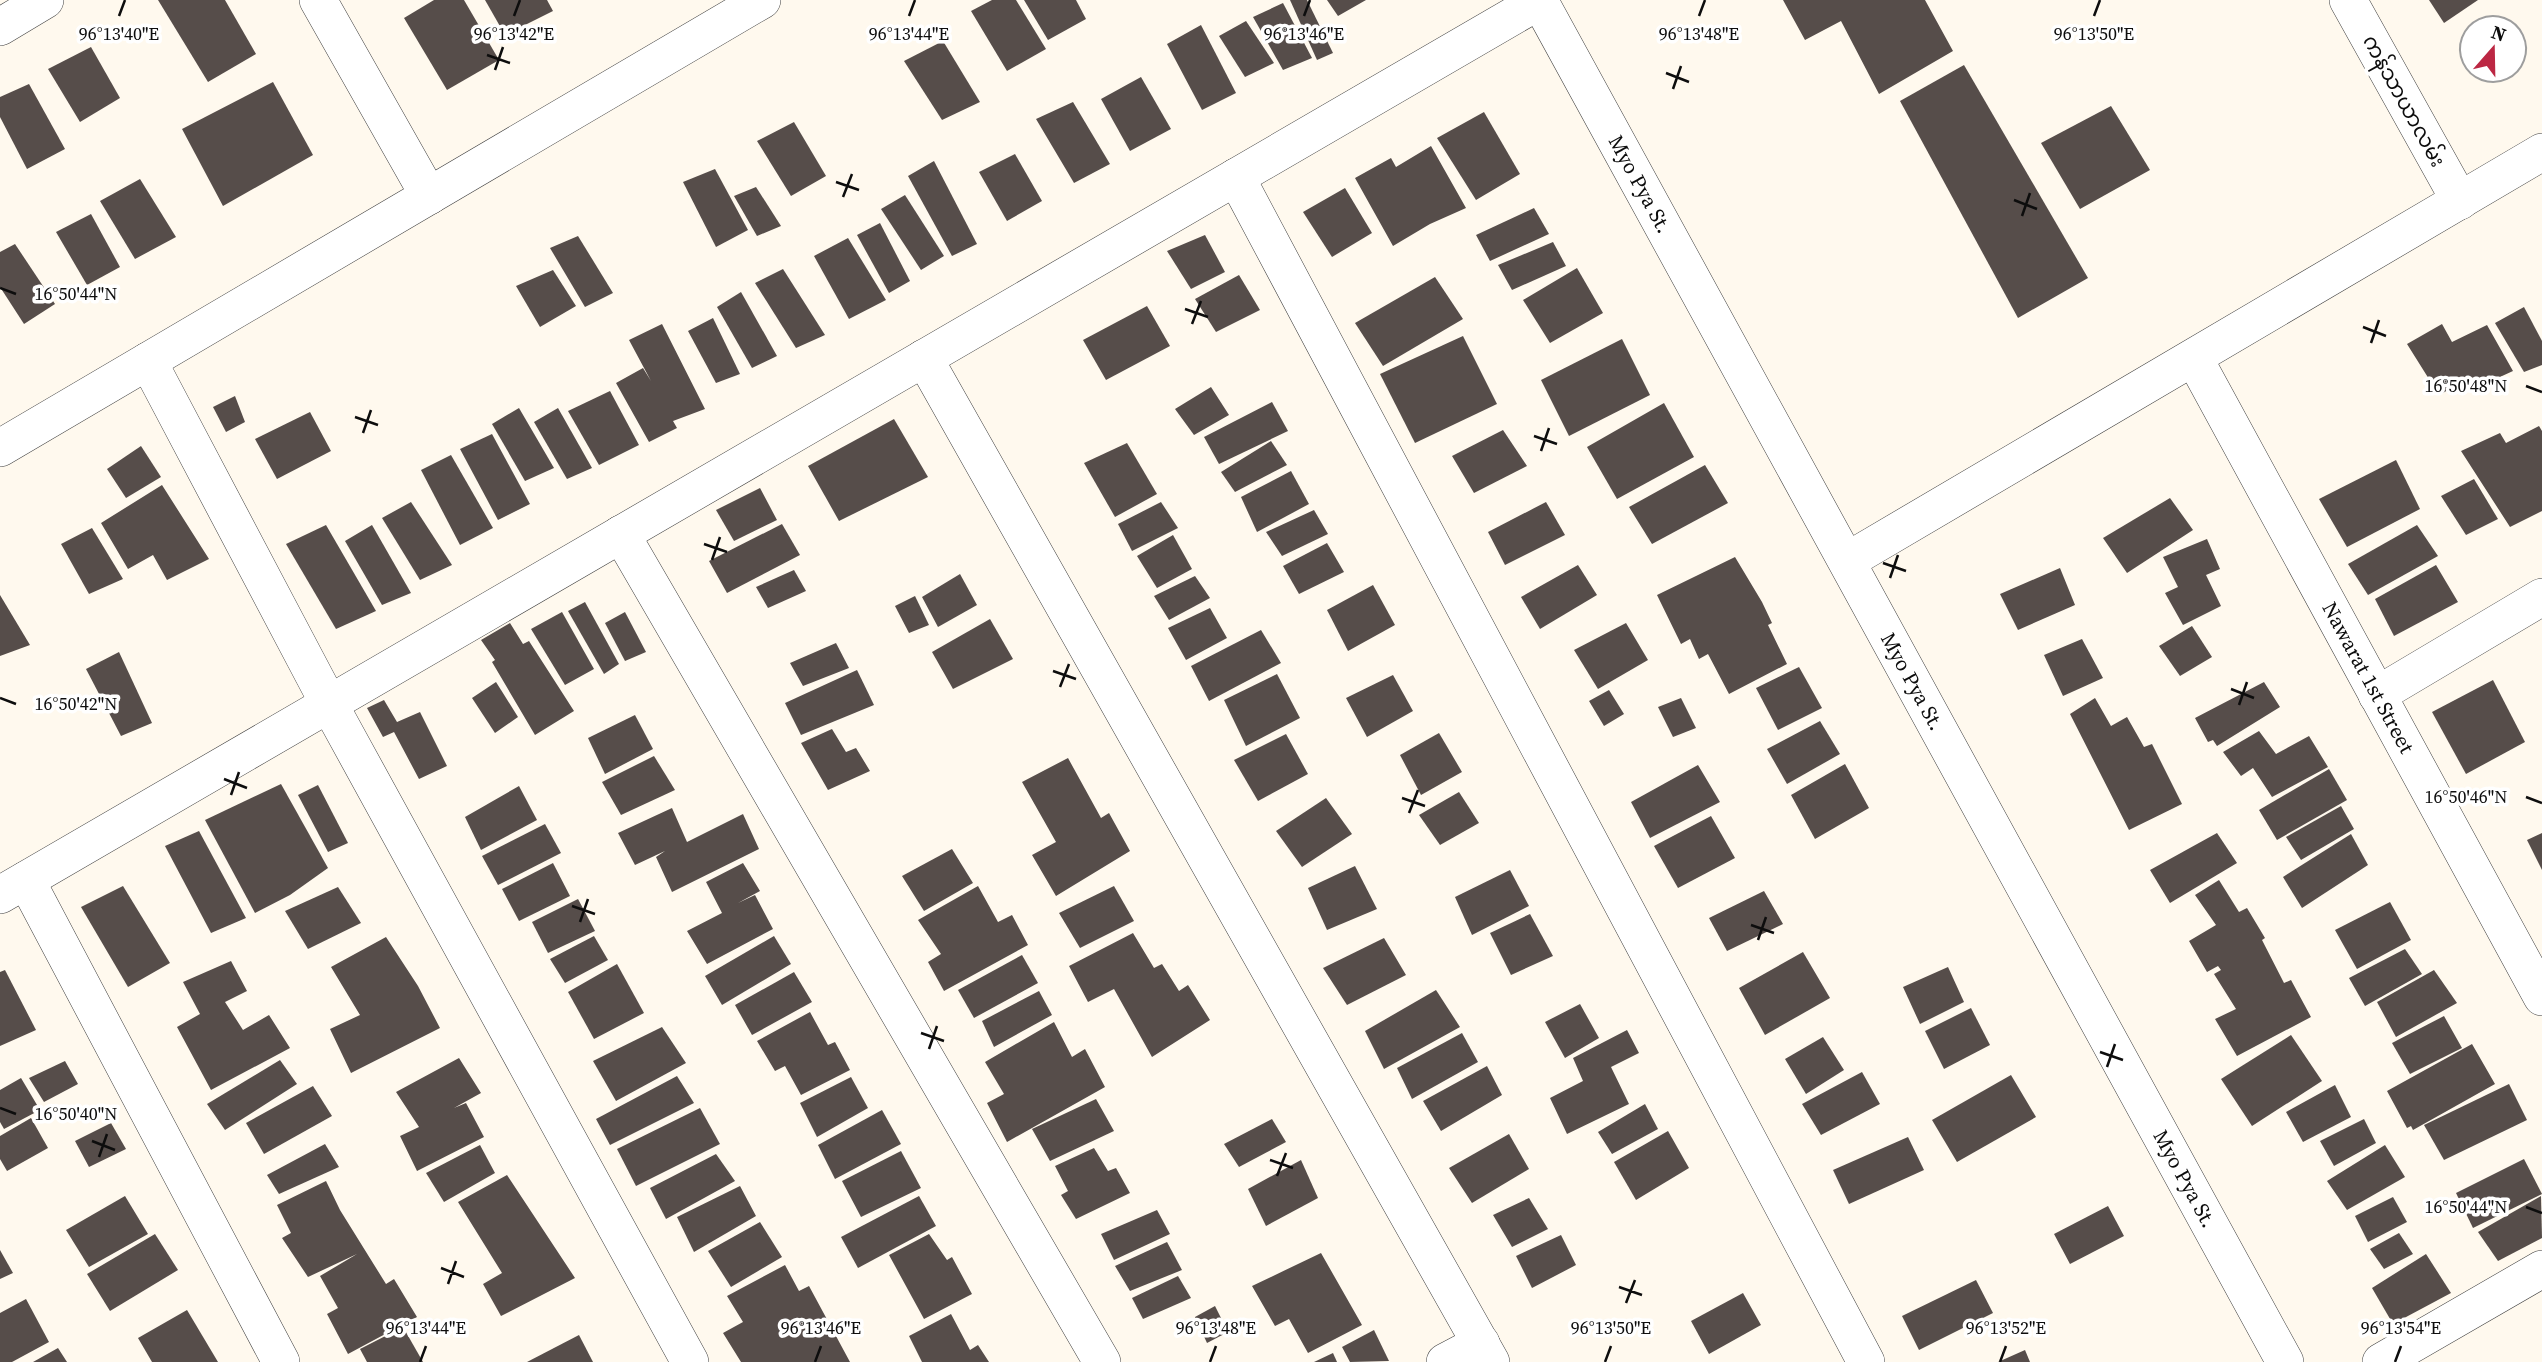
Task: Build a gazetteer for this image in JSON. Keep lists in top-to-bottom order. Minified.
{"streets":{"street":["ကန်သာယာလမ်း","Myo Pya St.","Nawarat 1st Street"]},"north":"top","coordinates":["96°13'40\"E","96°13'42\"E","96°13'44\"E","96°13'46\"E","96°13'48\"E","96°13'50\"E","16°50'44\"N","16°50'48\"N","16°50'42\"N","16°50'46\"N","16°50'40\"N","96°13'52\"E","96°13'54\"E"]}
